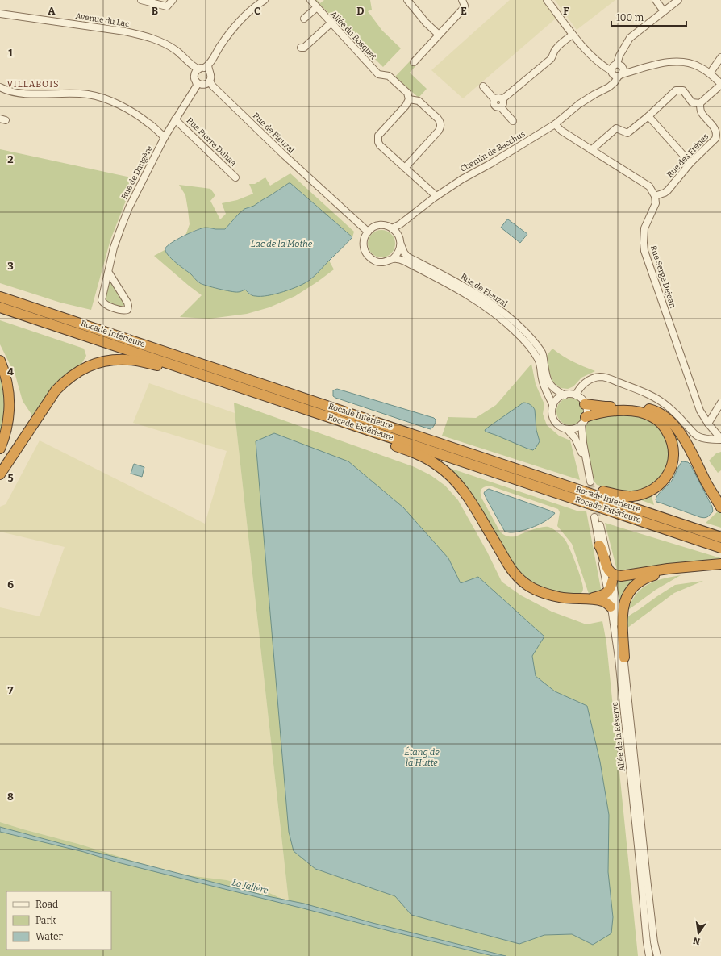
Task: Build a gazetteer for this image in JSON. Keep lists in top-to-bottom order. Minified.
{"streets":{"highway":["Rocade Intérieure","Rocade Extérieure"],"street":["Avenue du Lac","Allée du Bosquet","Rue de Fieuzal","Rue Pierre Duhaa","Chemin de Bacchus","Rue des Frênes","Rue de Daugère","Rue Serge Dejean","Allée de la Réserve"]},"crossings":[["Rue de Fieuzal","Chemin de Bacchus"],["Rue de Fieuzal","Rue de Daugère"],["Rue Pierre Duhaa","Rue de Daugère"],["Rue des Frênes","Rue Serge Dejean"]],"districts":["VILLABOIS"],"water":["Lac de la Mothe","Étang de la Hutte","La Jallère"],"legend":["Road","Park","Water"],"scale_bar":"100 m","north":"bottom","grid":{"columns":["A","B","C","D","E","F"],"rows":["1","2","3","4","5","6","7","8"]}}
